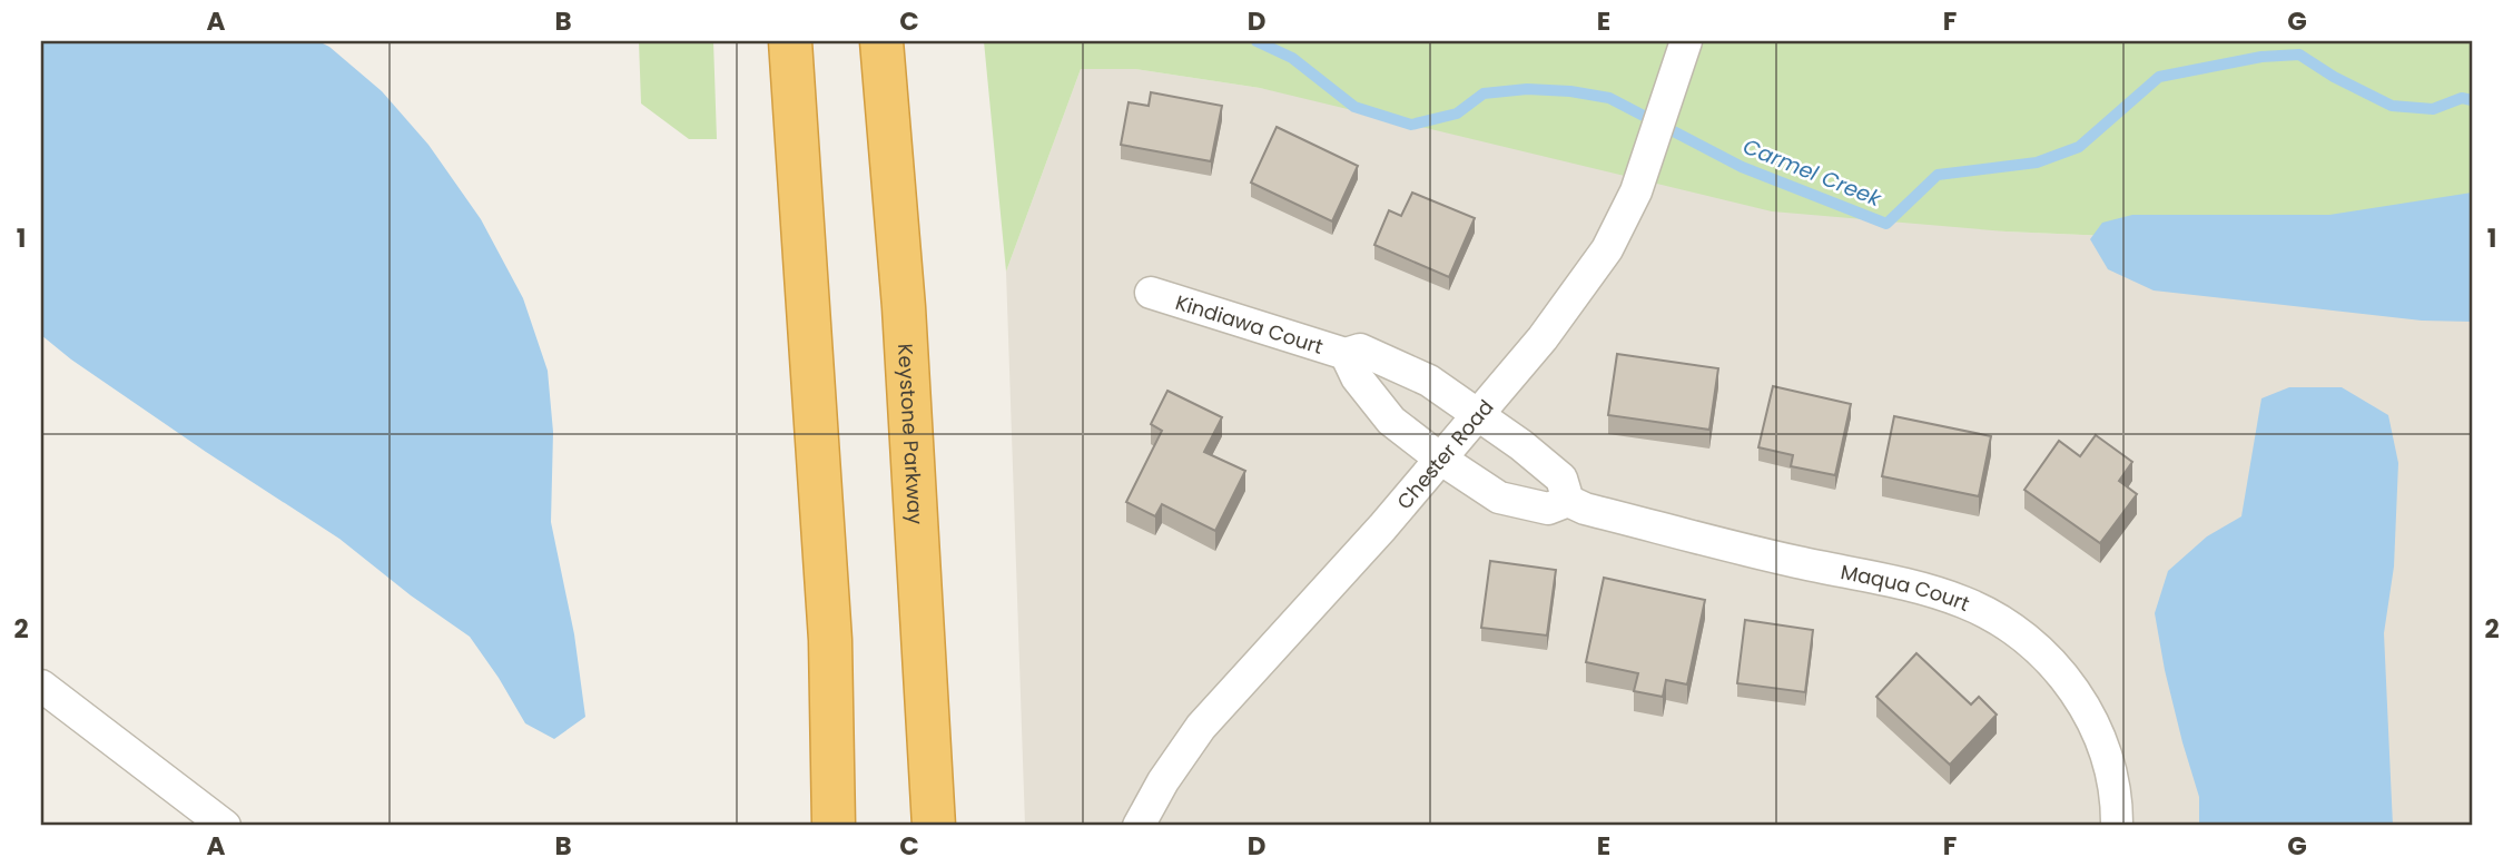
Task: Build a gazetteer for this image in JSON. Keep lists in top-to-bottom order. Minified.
{"streets":{"highway":["Keystone Parkway"],"street":["Kindiawa Court","Chester Road","Maqua Court"]},"crossings":[["Kindiawa Court","Chester Road"],["Kindiawa Court","Maqua Court"],["Chester Road","Maqua Court"]],"water":["Carmel Creek"],"grid":{"columns":["A","B","C","D","E","F","G"],"rows":["1","2"]}}
